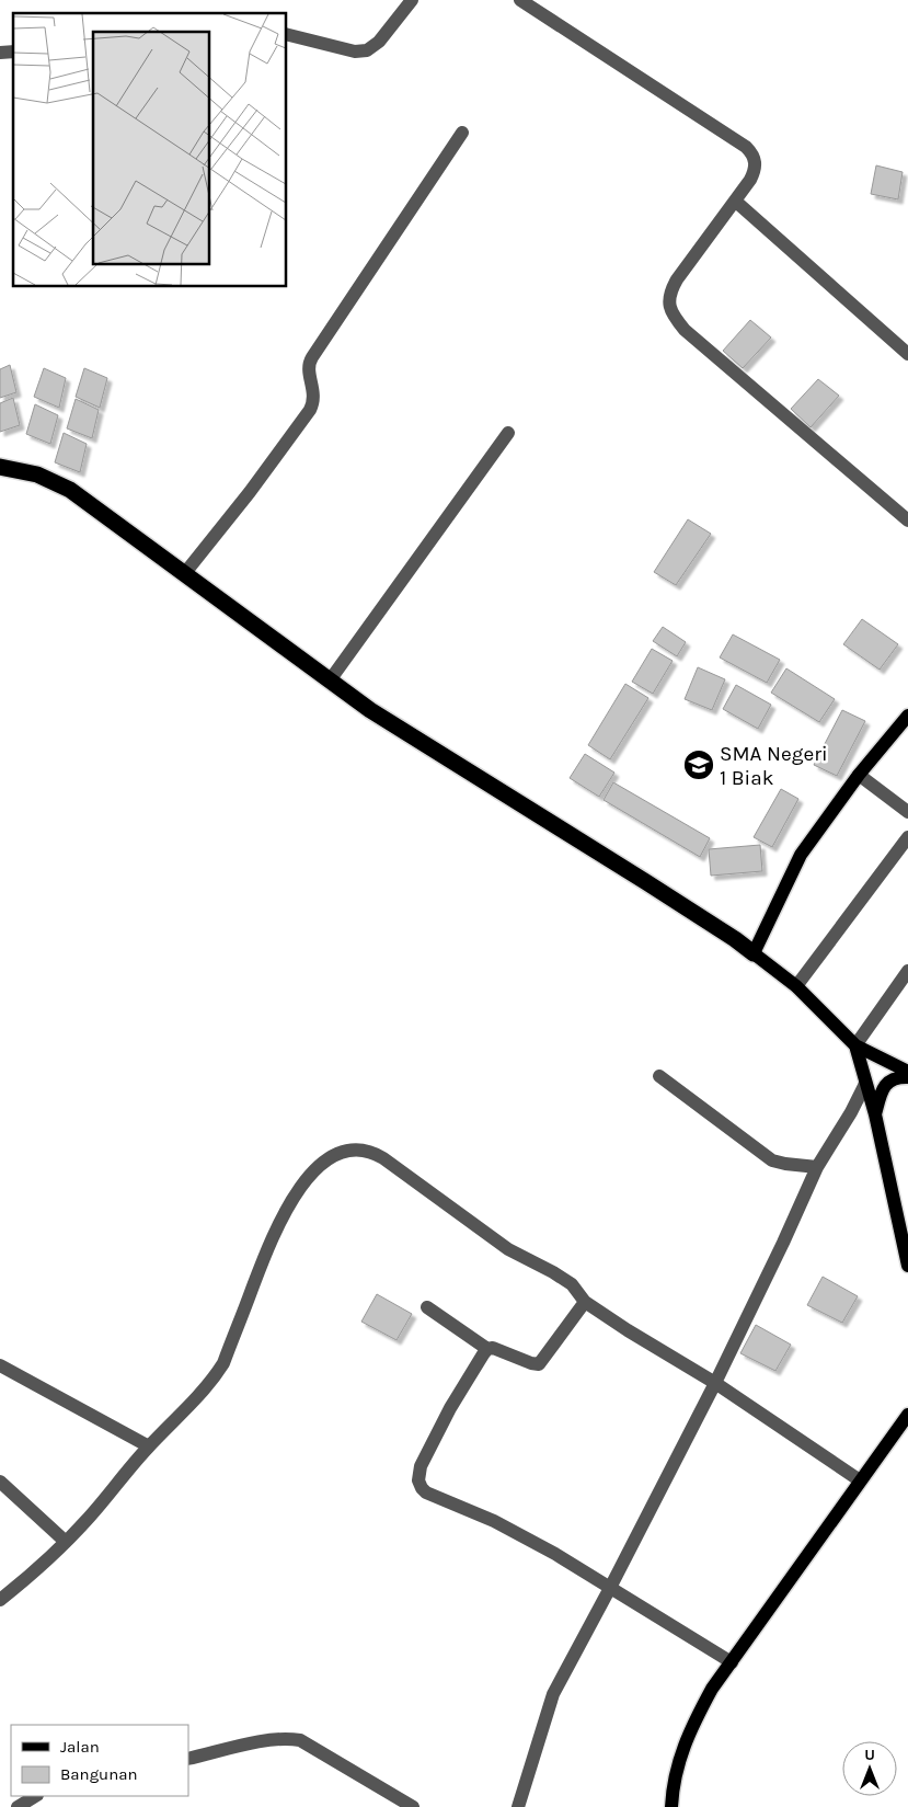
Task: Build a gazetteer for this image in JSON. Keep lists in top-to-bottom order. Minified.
{"places":{"school or university":["SMA Negeri 1 Biak"]},"legend":["Jalan","Bangunan"],"north":"top"}
